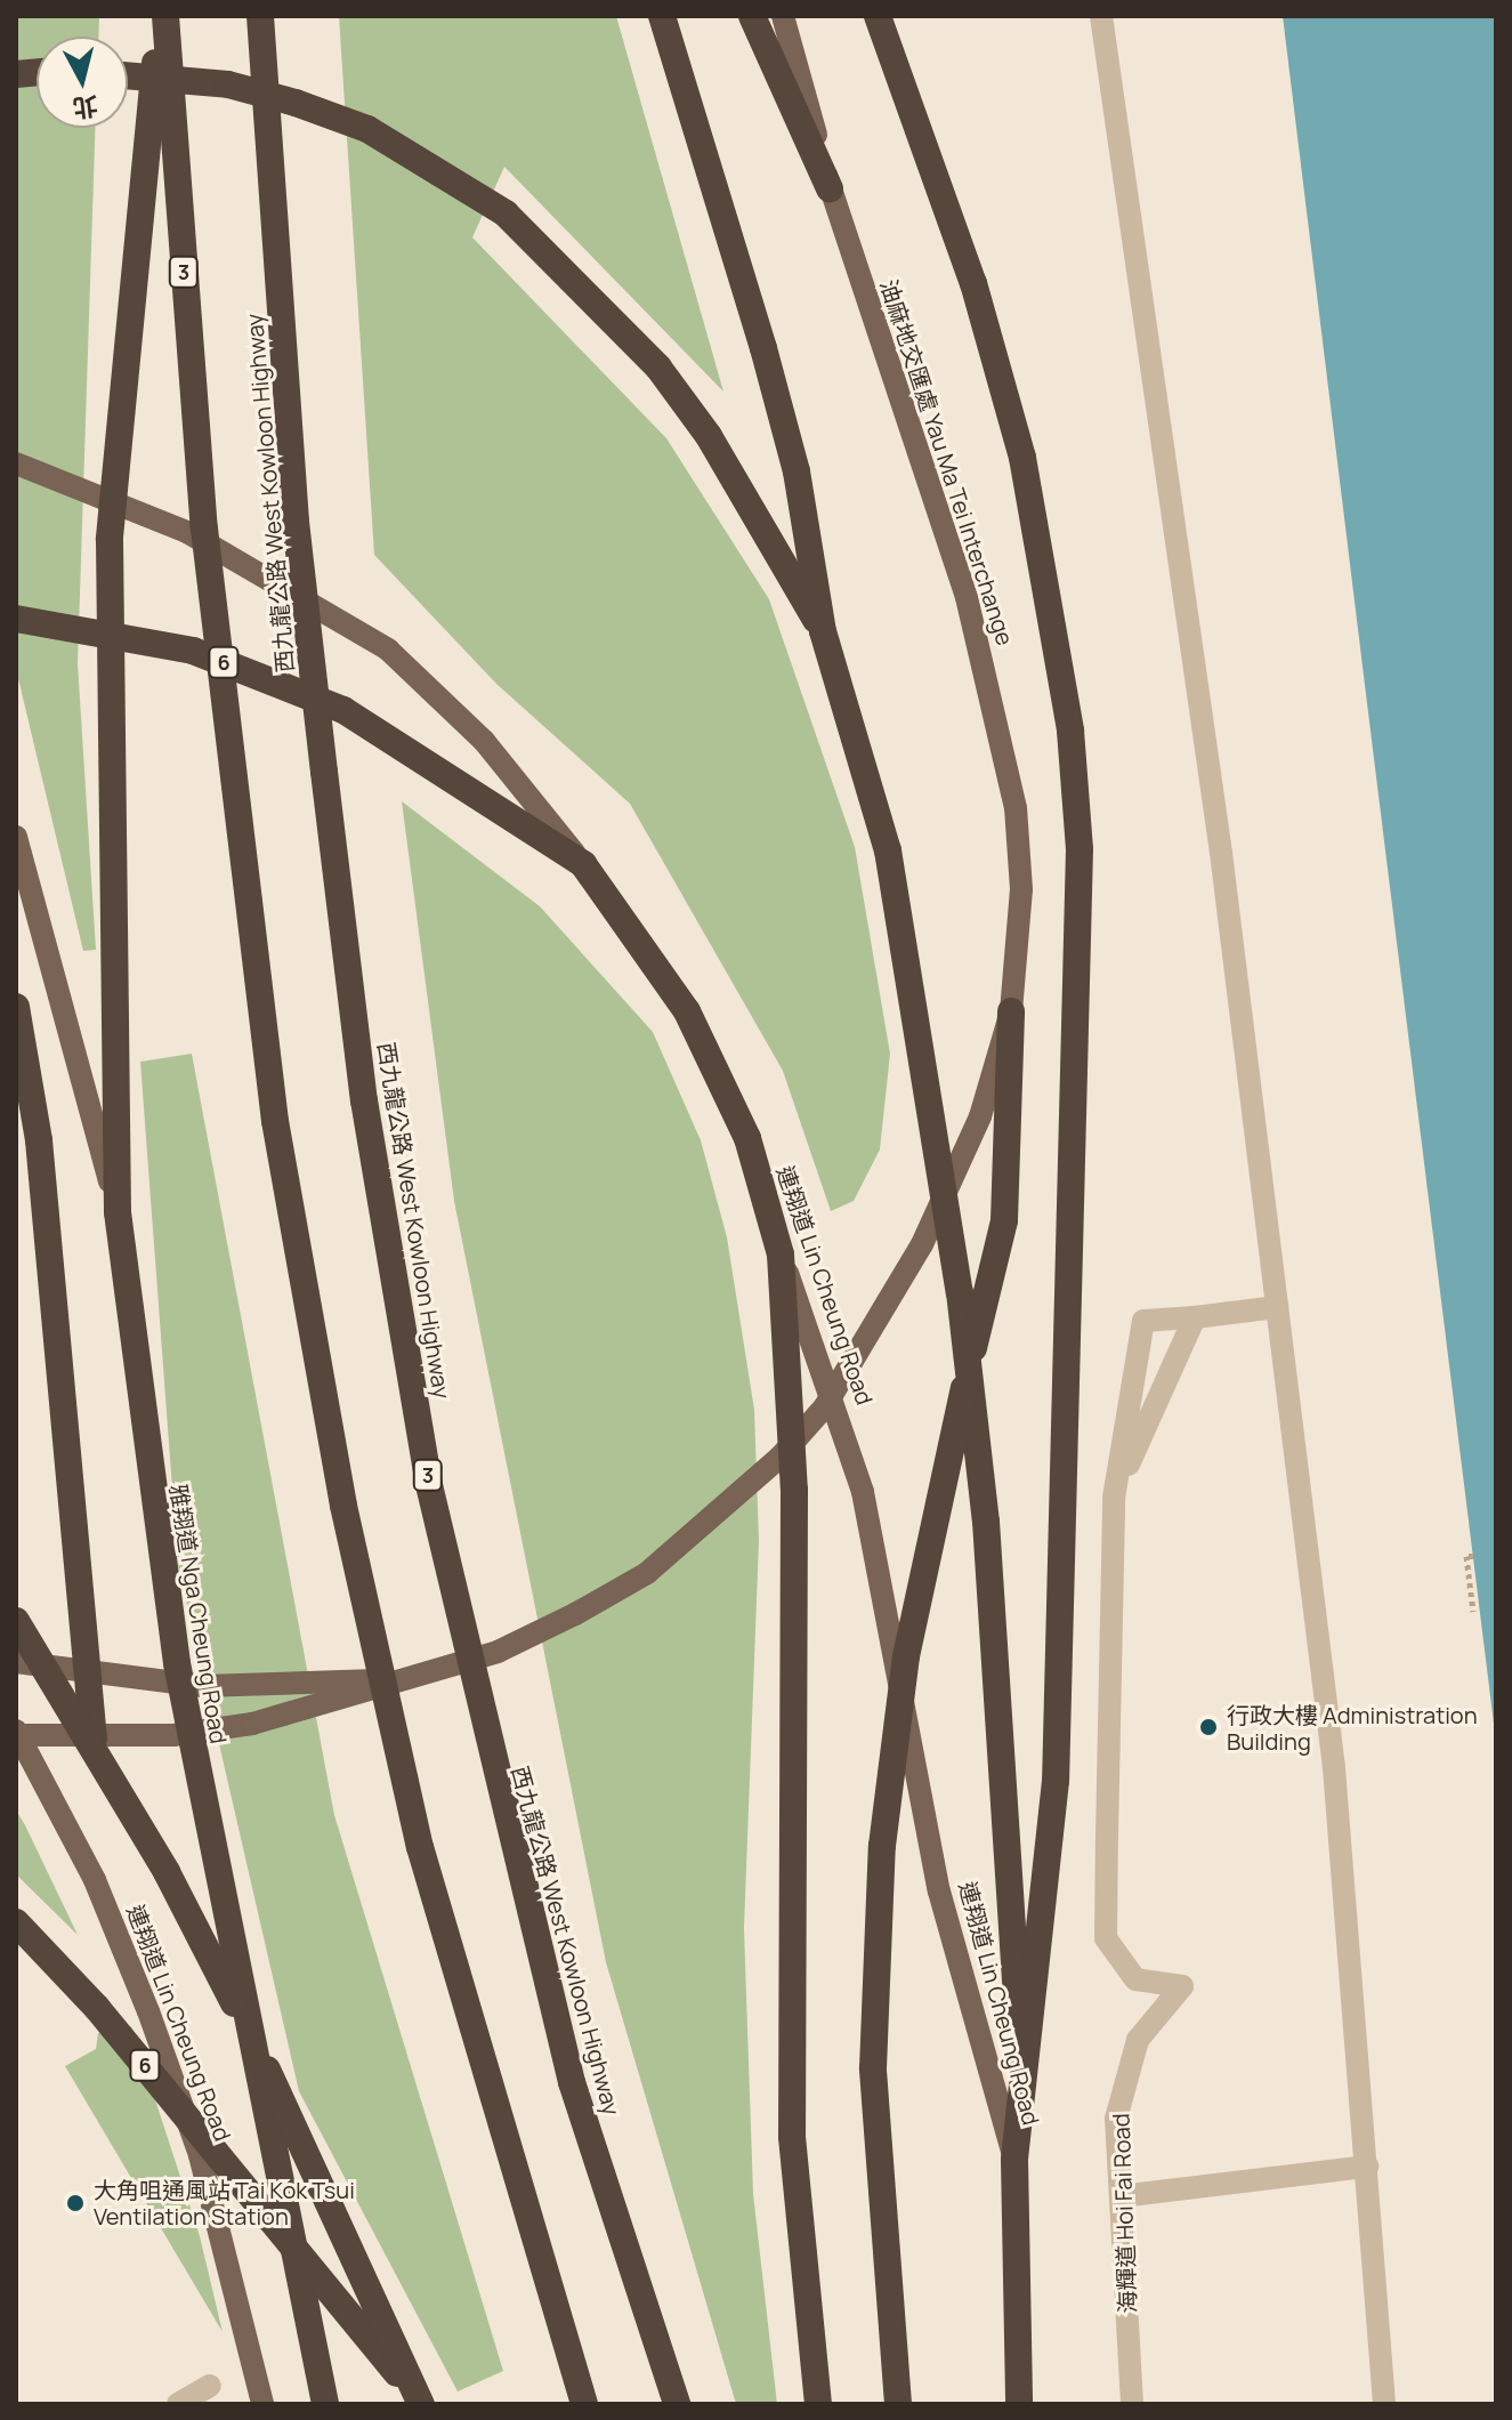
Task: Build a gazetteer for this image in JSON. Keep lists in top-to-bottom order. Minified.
{"streets":{"highway":["3","西九龍公路 West Kowloon Highway","6","連翔道 Lin Cheung Road","雅翔道 Nga Cheung Road"],"main road":["油麻地交匯處 Yau Ma Tei Interchange"],"street":["海輝道 Hoi Fai Road"]},"crossings":[["油麻地交匯處 Yau Ma Tei Interchange","連翔道 Lin Cheung Road"],["6","連翔道 Lin Cheung Road"]],"places":["行政大樓 Administration Building","大角咀通風站 Tai Kok Tsui Ventilation Station"],"north":"bottom"}
